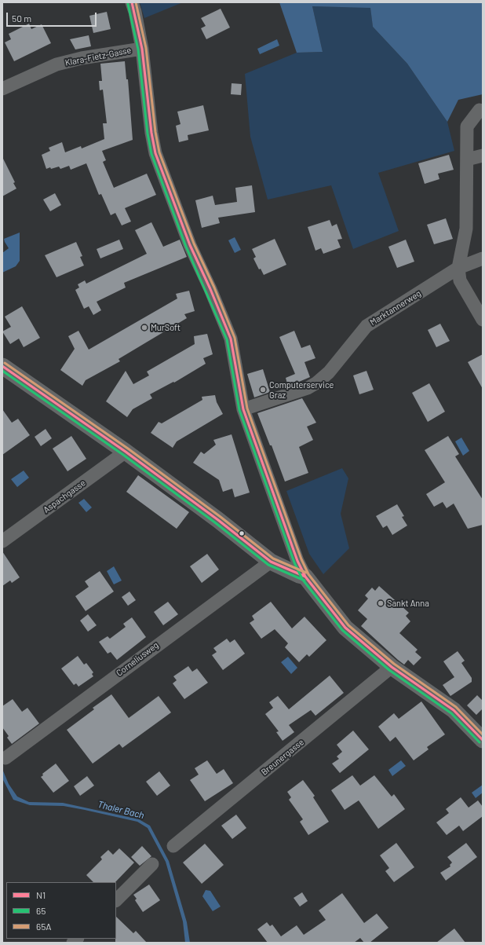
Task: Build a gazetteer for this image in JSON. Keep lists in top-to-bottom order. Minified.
{"streets":{"street":["Klara-Fietz-Gasse","Marktannerweg","Aspachgasse","Corneliusweg","Breunergasse"]},"water":["Thaler Bach"],"places":["MurSoft","Computerservice Graz","Sankt Anna"],"lines":["transit line N1","transit line 65A","transit line 65"],"legend":["N1","65","65A"],"scale_bar":"50 m"}
